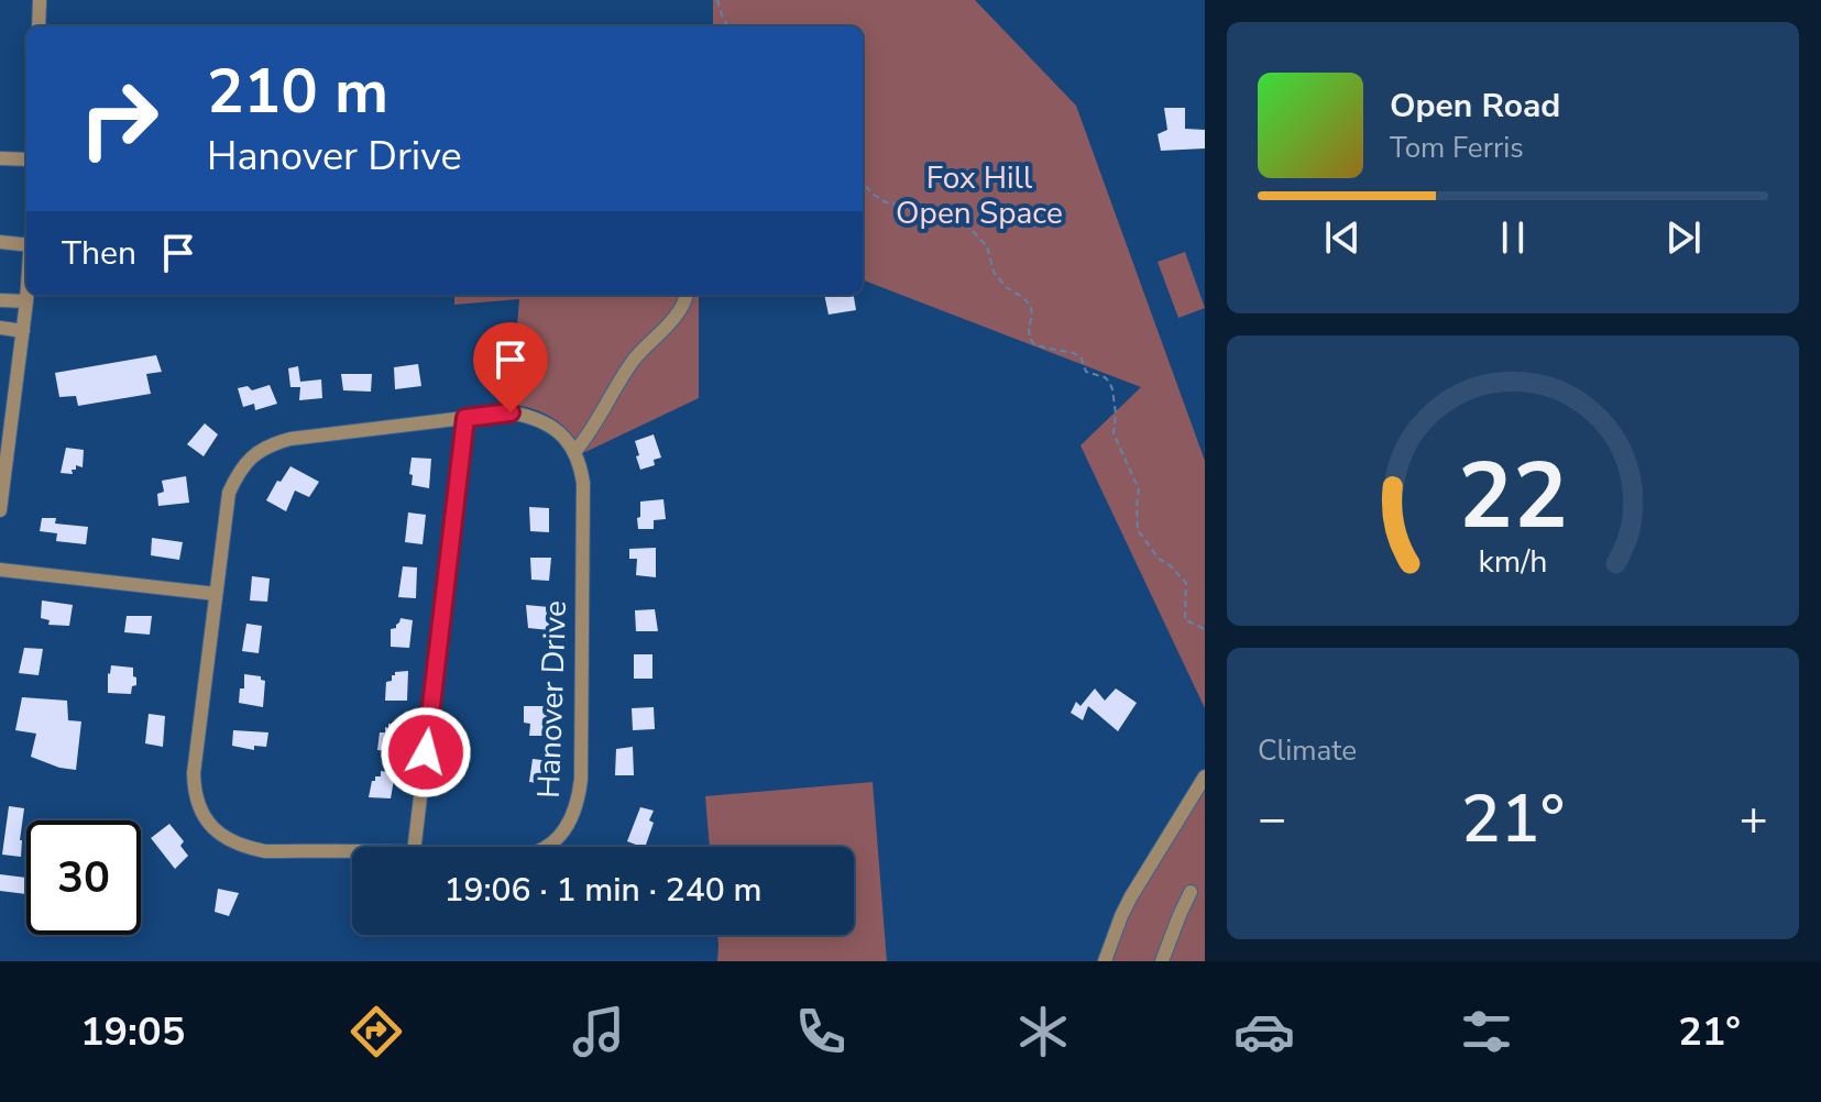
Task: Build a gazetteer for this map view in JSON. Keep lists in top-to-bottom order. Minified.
{"streets":{"street":["Hanover Drive"]},"parks":["Fox Hill Open Space"],"page":{"turn":["210 m","Hanover Drive"],"song":["Open Road","Tom Ferris"],"then":"Then","tile":"Climate","heat":["−","21°","+"],"limit":"30","trip":"19:06 · 1 min · 240 m","tabs":["19:05","21°"],"gauge":["22","km/h"]}}
